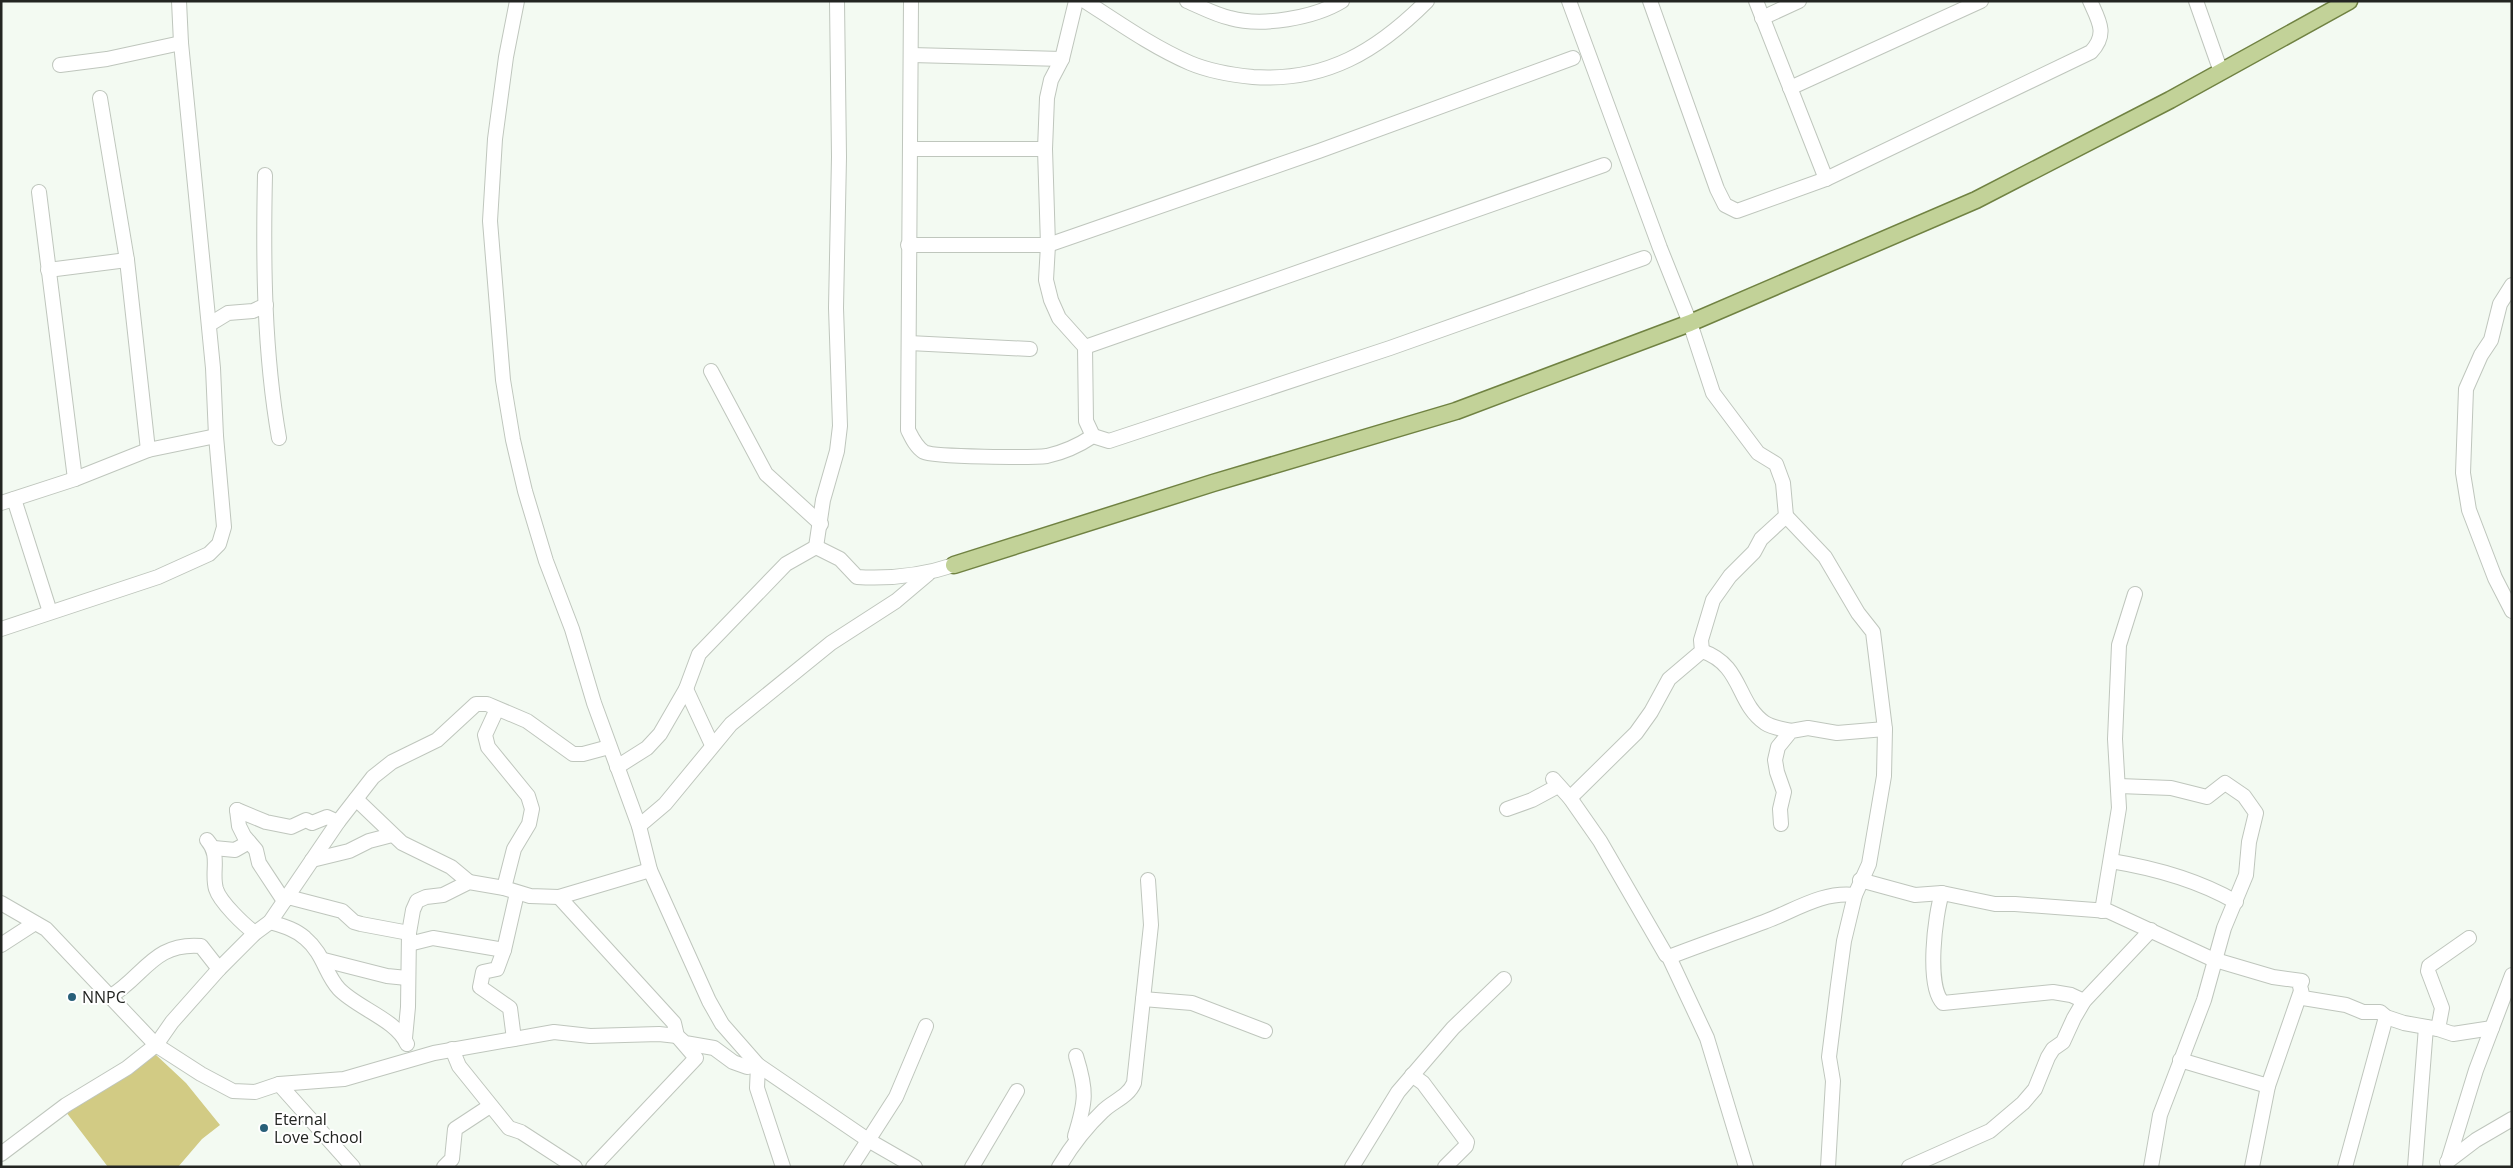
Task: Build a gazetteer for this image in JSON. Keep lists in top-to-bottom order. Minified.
{"places":["NNPC","Eternal Love School"]}
